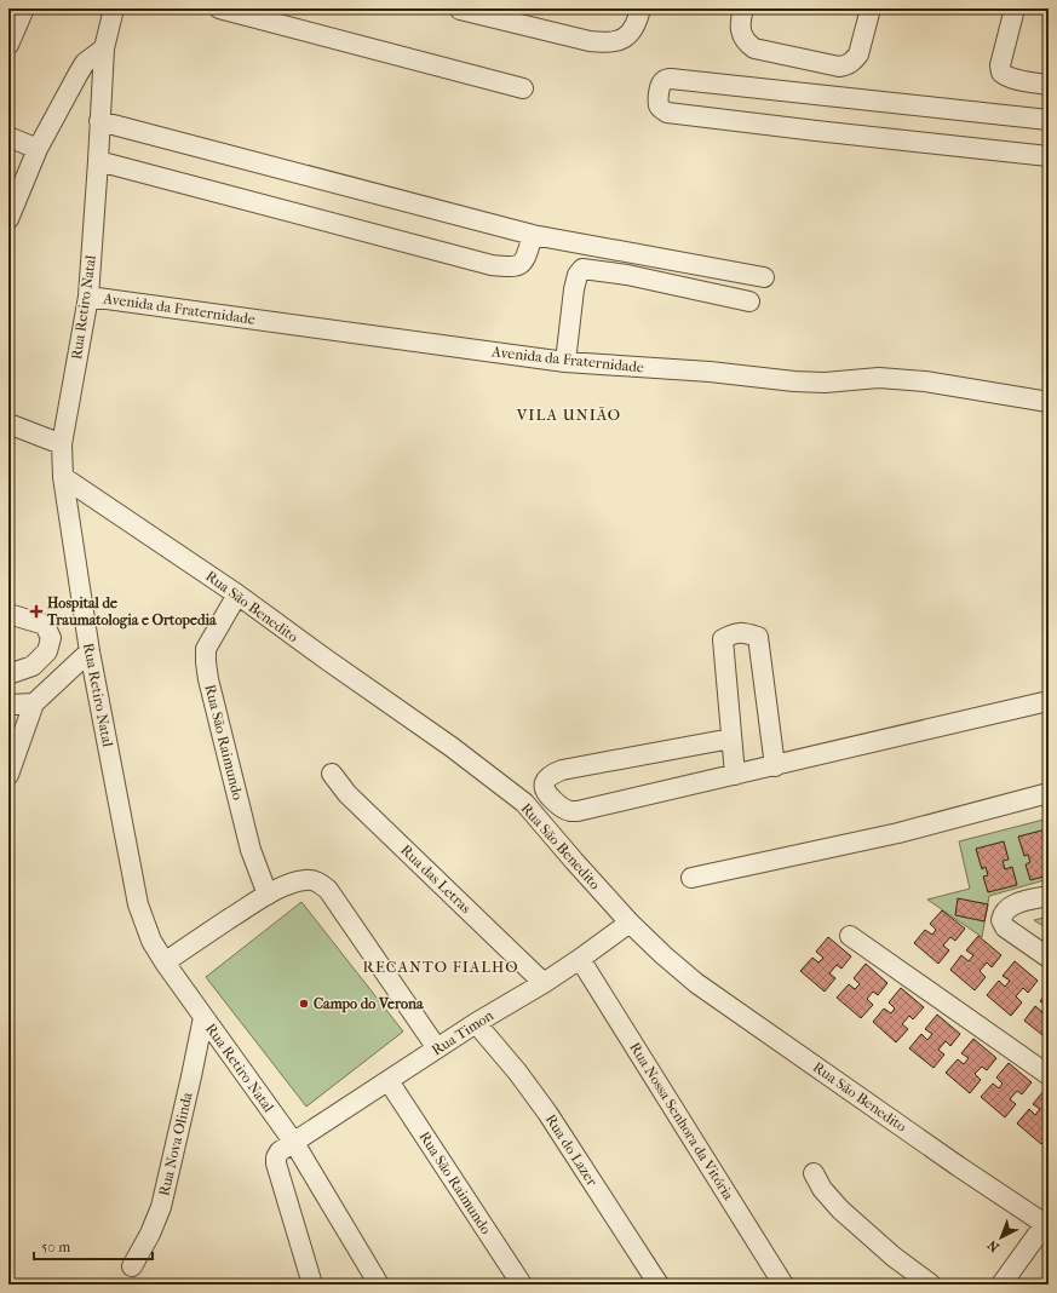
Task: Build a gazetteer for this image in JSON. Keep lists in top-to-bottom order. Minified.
{"streets":{"street":["Rua Retiro Natal","Avenida da Fraternidade","Rua São Benedito","Rua São Raimundo","Rua das Letras","Rua Timon","Rua Nossa Senhora da Vitória","Rua Nova Olinda","Rua do Lazer"]},"crossings":[["Rua Retiro Natal","Avenida da Fraternidade"],["Rua Retiro Natal","Rua São Benedito"],["Rua Retiro Natal","Rua Timon"],["Rua Retiro Natal","Rua Nova Olinda"],["Rua São Benedito","Rua São Raimundo"],["Rua São Benedito","Rua Timon"],["Rua São Raimundo","Rua Timon"],["Rua das Letras","Rua Timon"],["Rua Timon","Rua Nossa Senhora da Vitória"],["Rua Timon","Rua do Lazer"]],"districts":["VILA UNIÃO","RECANTO FIALHO"],"places":{"health":["Hospital de Traumatologia e Ortopedia"],"other":["Campo do Verona"]},"scale_bar":"50 m","north":"bottom left"}
